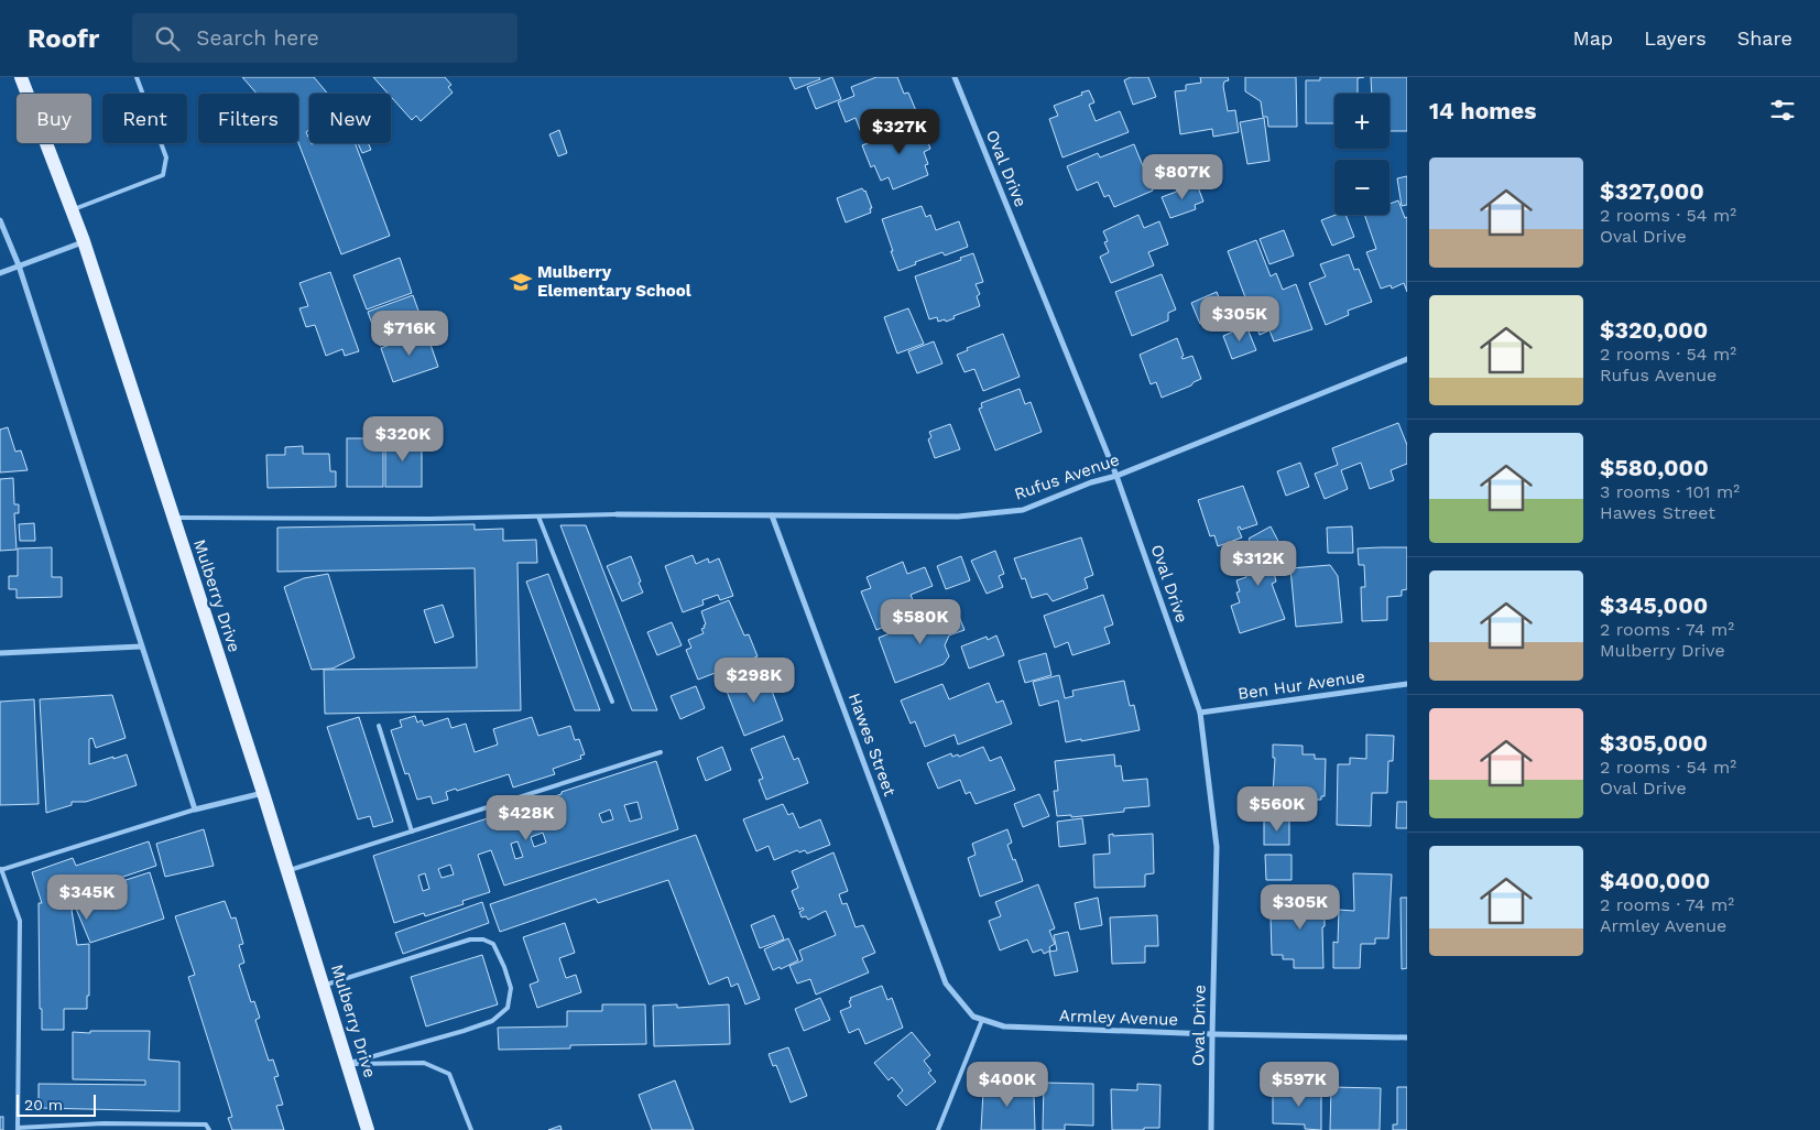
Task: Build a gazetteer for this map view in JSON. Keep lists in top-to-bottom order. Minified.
{"streets":{"main road":["Mulberry Drive"],"street":["Oval Drive","Rufus Avenue","Ben Hur Avenue","Hawes Street","Armley Avenue"]},"crossings":[["Oval Drive","Rufus Avenue"],["Oval Drive","Ben Hur Avenue"],["Oval Drive","Armley Avenue"],["Rufus Avenue","Hawes Street"],["Hawes Street","Armley Avenue"]],"places":{"school or university":["Mulberry Elementary School"]},"scale_bar":"20 m","page":{"header":"Roofr","search":"Search here","nav":["Map","Layers","Share"],"heading":"14 homes","map_buttons":["+","−"],"chip":["Buy","Rent","Filters","New"],"price":["$327K","$807K","$305K","$716K","$320K","$312K","$580K","$298K","$560K","$428K","$345K","$305K","$400K","$597K"],"list":[{"name":"$327,000","note":"2 rooms · 54 m² · Oval Drive"},{"name":"$320,000","note":"2 rooms · 54 m² · Rufus Avenue"},{"name":"$580,000","note":"3 rooms · 101 m² · Hawes Street"},{"name":"$345,000","note":"2 rooms · 74 m² · Mulberry Drive"},{"name":"$305,000","note":"2 rooms · 54 m² · Oval Drive"},{"name":"$400,000","note":"2 rooms · 74 m² · Armley Avenue"}],"scale":"20 m"}}
